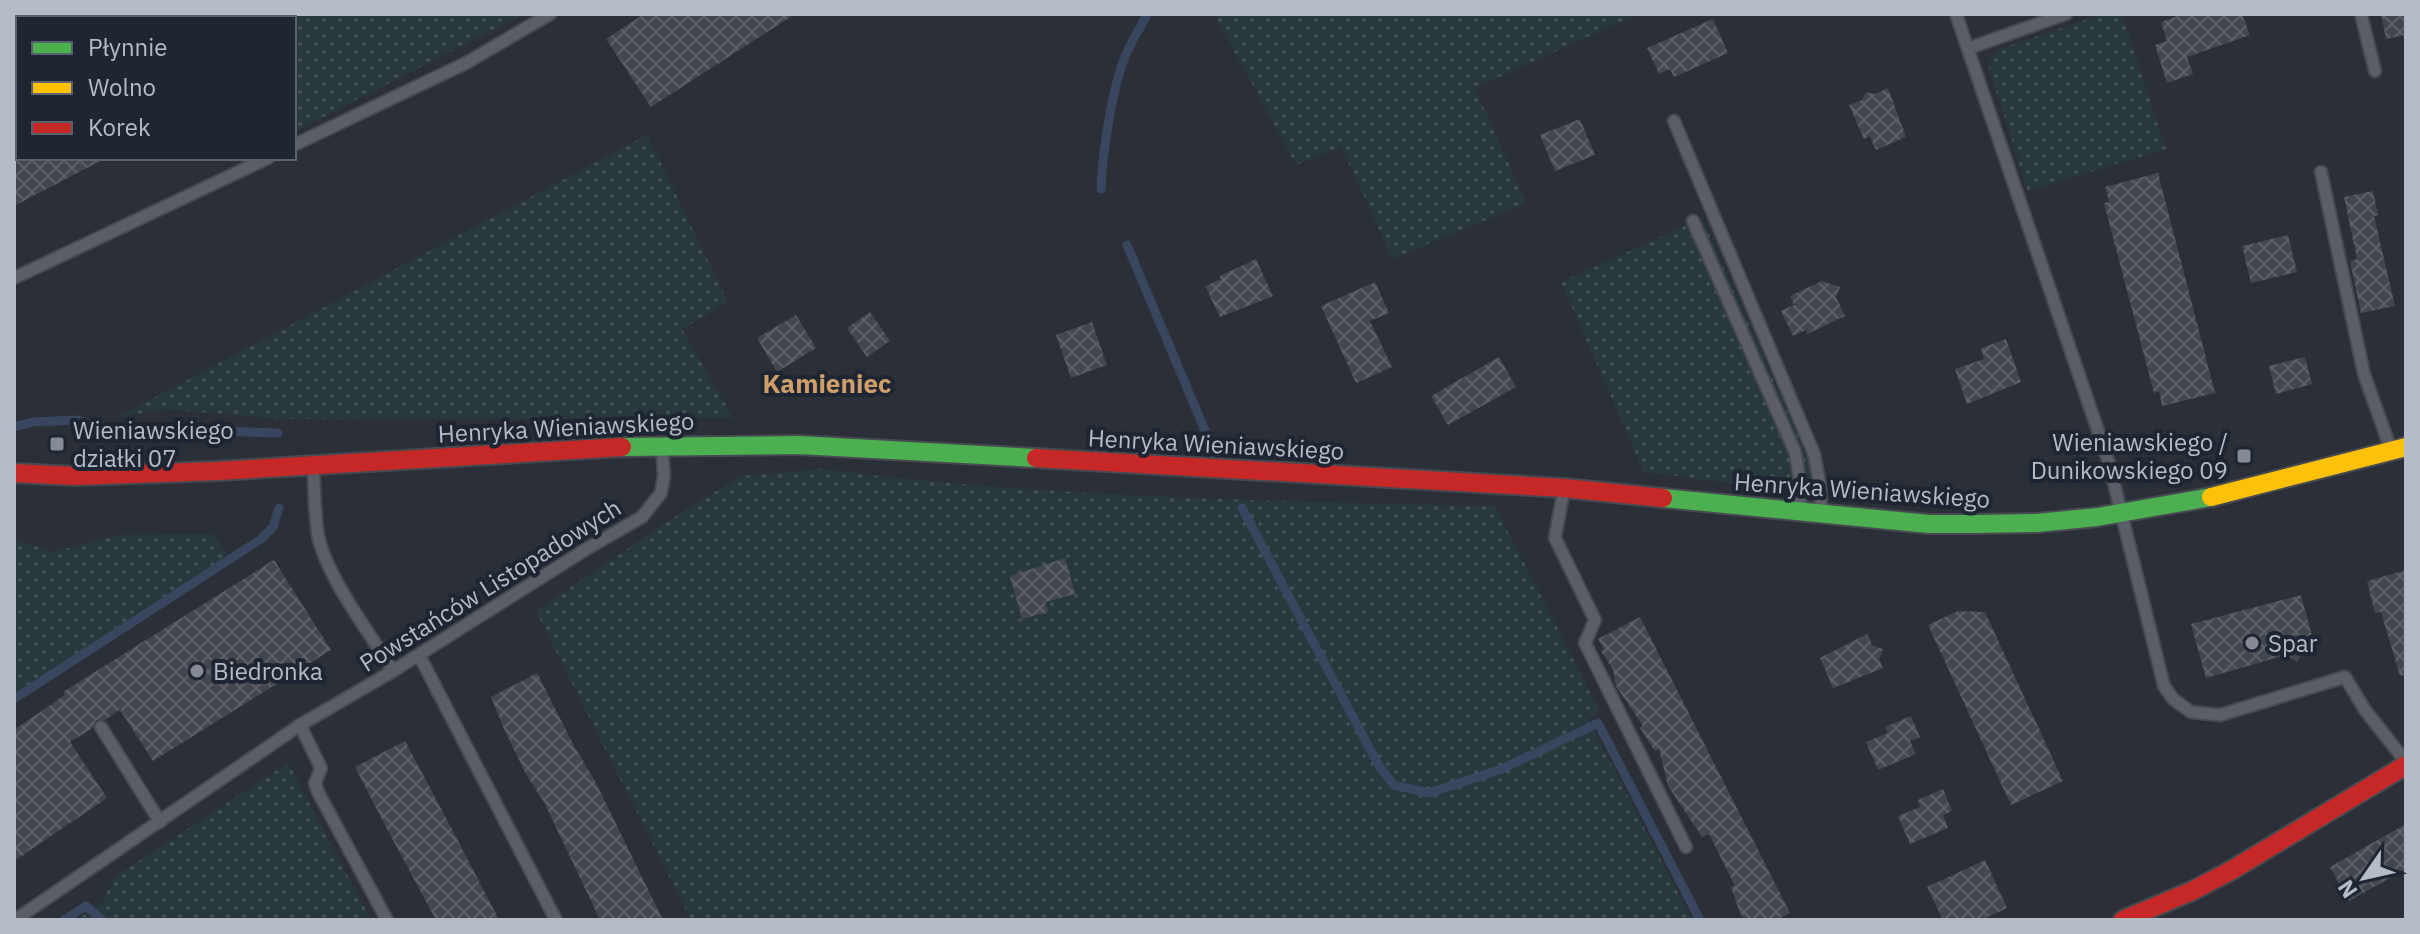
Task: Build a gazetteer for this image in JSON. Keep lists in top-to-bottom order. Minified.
{"streets":{"street":["Henryka Wieniawskiego"],"lane":["Powstańców Listopadowych"]},"crossings":[["Henryka Wieniawskiego","Powstańców Listopadowych"]],"districts":["Kamieniec"],"places":{"transit":["Wieniawskiego działki 07","Wieniawskiego / Dunikowskiego 09"],"other":["Spar","Biedronka"]},"legend":["Płynnie","Wolno","Korek"],"north":"bottom left"}
